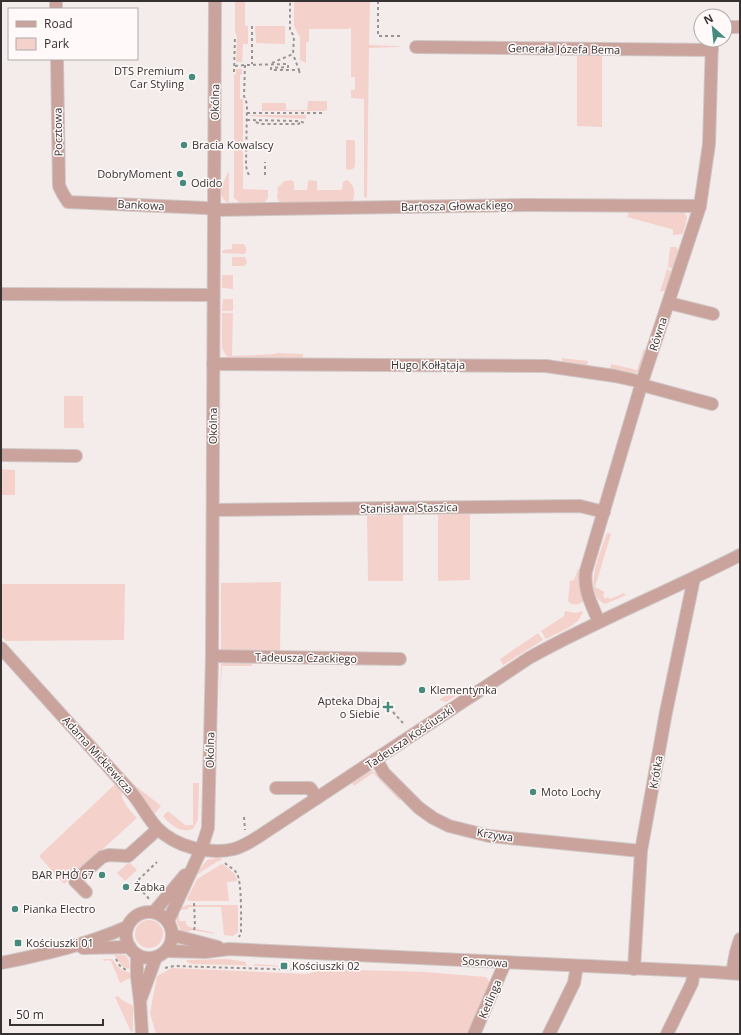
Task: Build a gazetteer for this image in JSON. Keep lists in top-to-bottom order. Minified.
{"streets":{"street":["Generała Józefa Bema","Okólna","Pocztowa","Bankowa","Bartosza Głowackiego","Równa","Hugo Kołłątaja","Stanisława Staszica","Tadeusza Czackiego","Tadeusza Kościuszki","Adama Mickiewicza","Krótka","Krzywa","Sosnowa","Ketlinga"]},"crossings":[["Okólna","Bankowa"],["Okólna","Bartosza Głowackiego"],["Okólna","Hugo Kołłątaja"],["Okólna","Stanisława Staszica"],["Okólna","Tadeusza Czackiego"],["Okólna","Tadeusza Kościuszki"],["Okólna","Adama Mickiewicza"],["Pocztowa","Bankowa"],["Bankowa","Bartosza Głowackiego"],["Bartosza Głowackiego","Równa"],["Równa","Hugo Kołłątaja"],["Równa","Stanisława Staszica"],["Równa","Tadeusza Kościuszki"],["Tadeusza Kościuszki","Adama Mickiewicza"],["Tadeusza Kościuszki","Krótka"],["Tadeusza Kościuszki","Krzywa"],["Krótka","Krzywa"],["Krótka","Sosnowa"],["Sosnowa","Ketlinga"]],"places":{"other":["DTS Premium Car Styling","Bracia Kowalscy","DobryMoment","Odido","Klementynka","Moto Lochy","BAR PHỞ 67","Żabka","Pianka Electro"],"health":["Apteka Dbaj o Siebie"],"transit":["Kościuszki 01","Kościuszki 02"]},"legend":["Road","Park"],"scale_bar":"50 m","north":"top left"}
